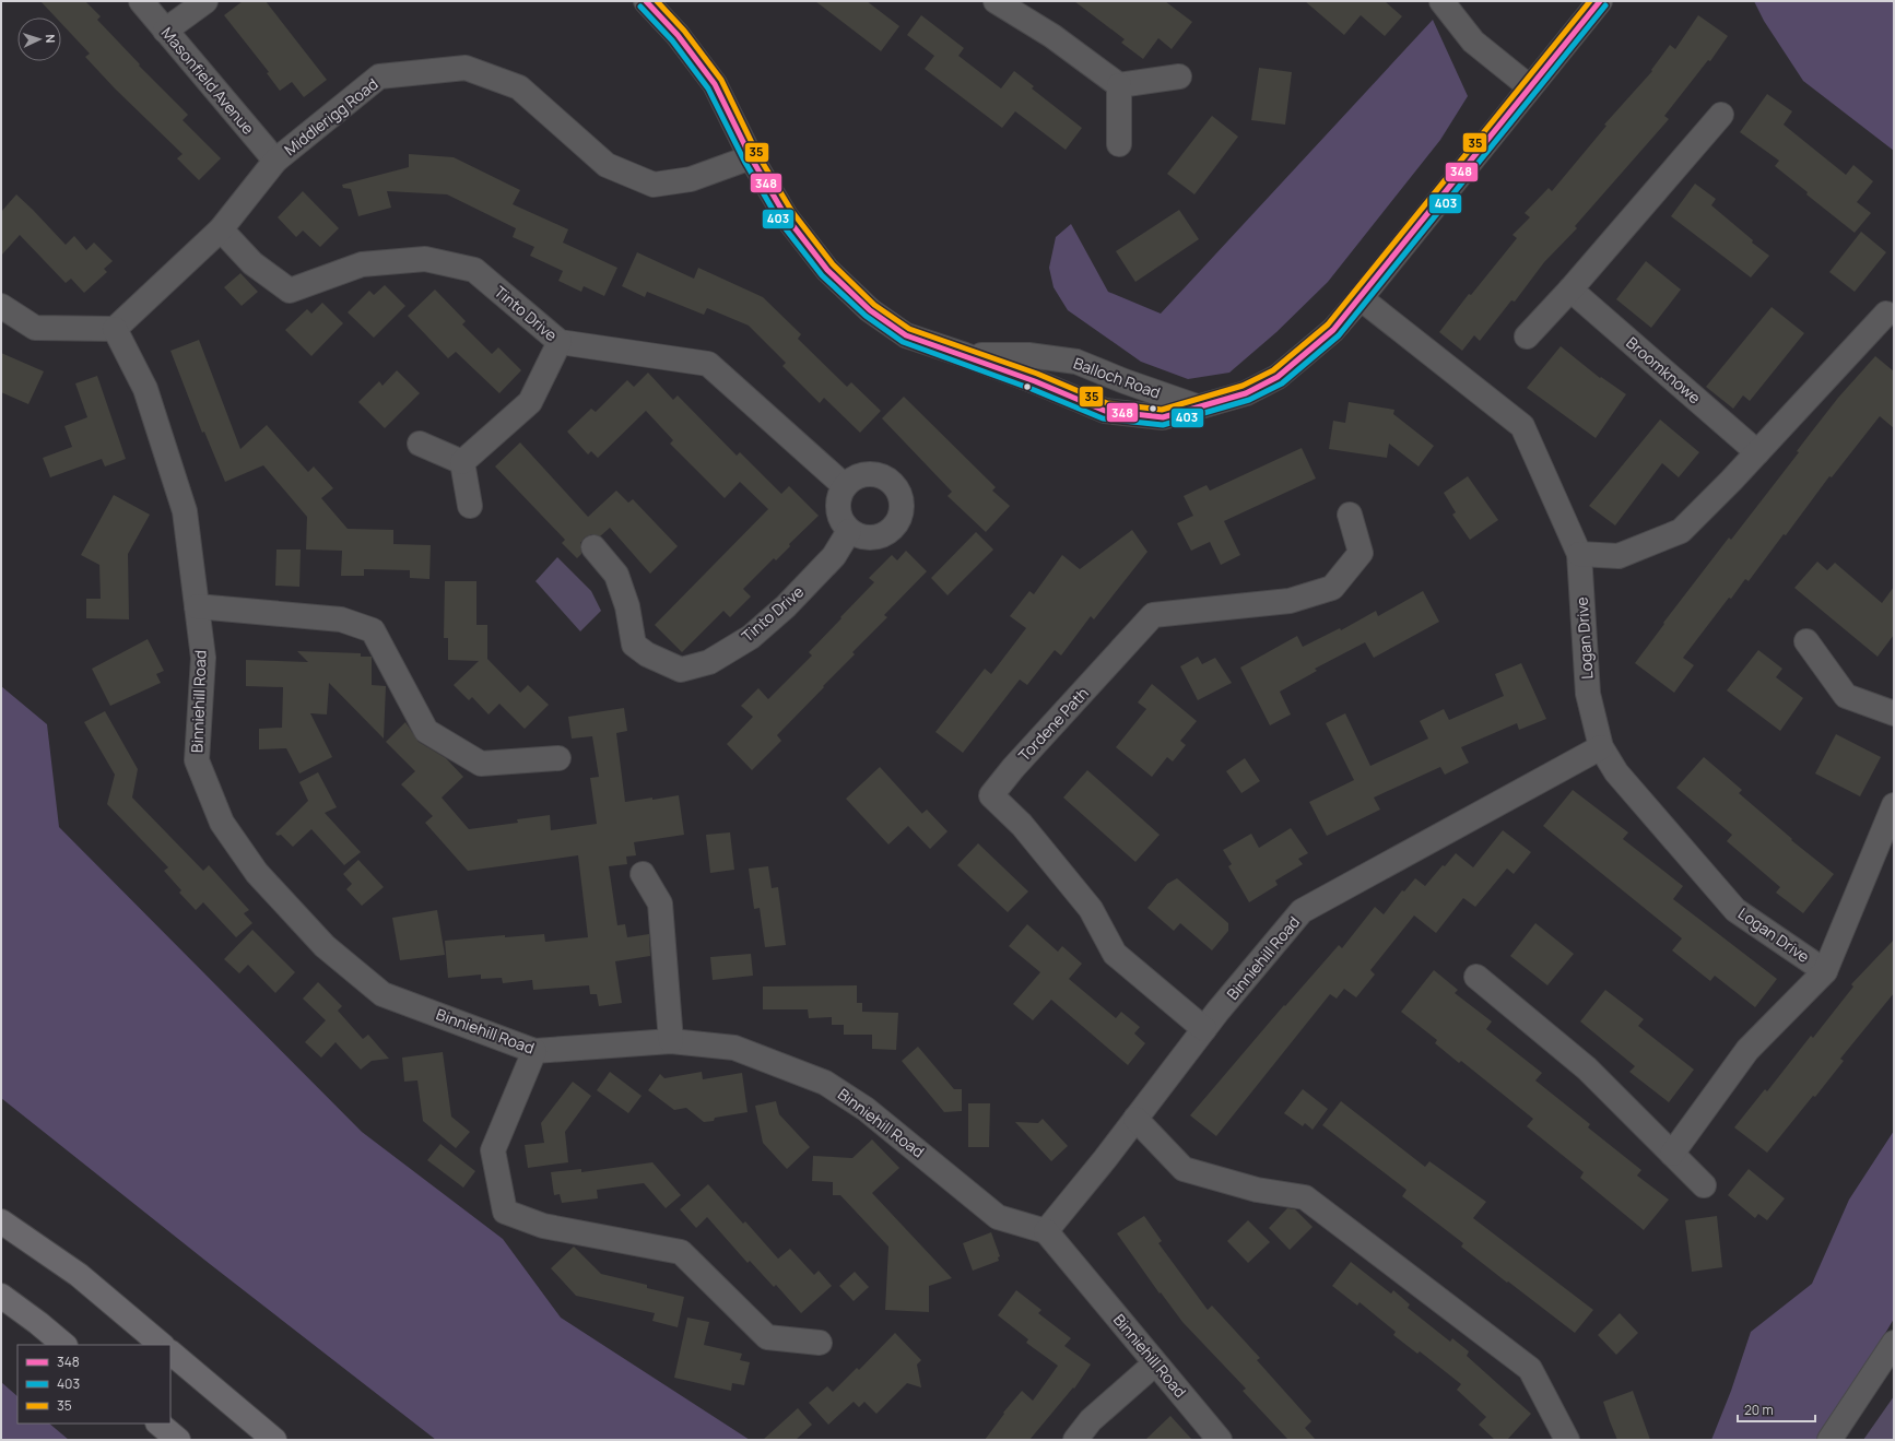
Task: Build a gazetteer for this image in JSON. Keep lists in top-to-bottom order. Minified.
{"streets":{"street":["Masonfield Avenue","Middlerigg Road","Tinto Drive","Broomknowe","Balloch Road","Logan Drive","Binniehill Road","Tordene Path"]},"crossings":[["Masonfield Avenue","Middlerigg Road"],["Middlerigg Road","Tinto Drive"],["Middlerigg Road","Binniehill Road"],["Balloch Road","Logan Drive"],["Logan Drive","Binniehill Road"],["Binniehill Road","Tordene Path"]],"lines":["transit line 348","transit line 35","transit line 403"],"legend":["348","403","35"],"scale_bar":"20 m","north":"right"}
